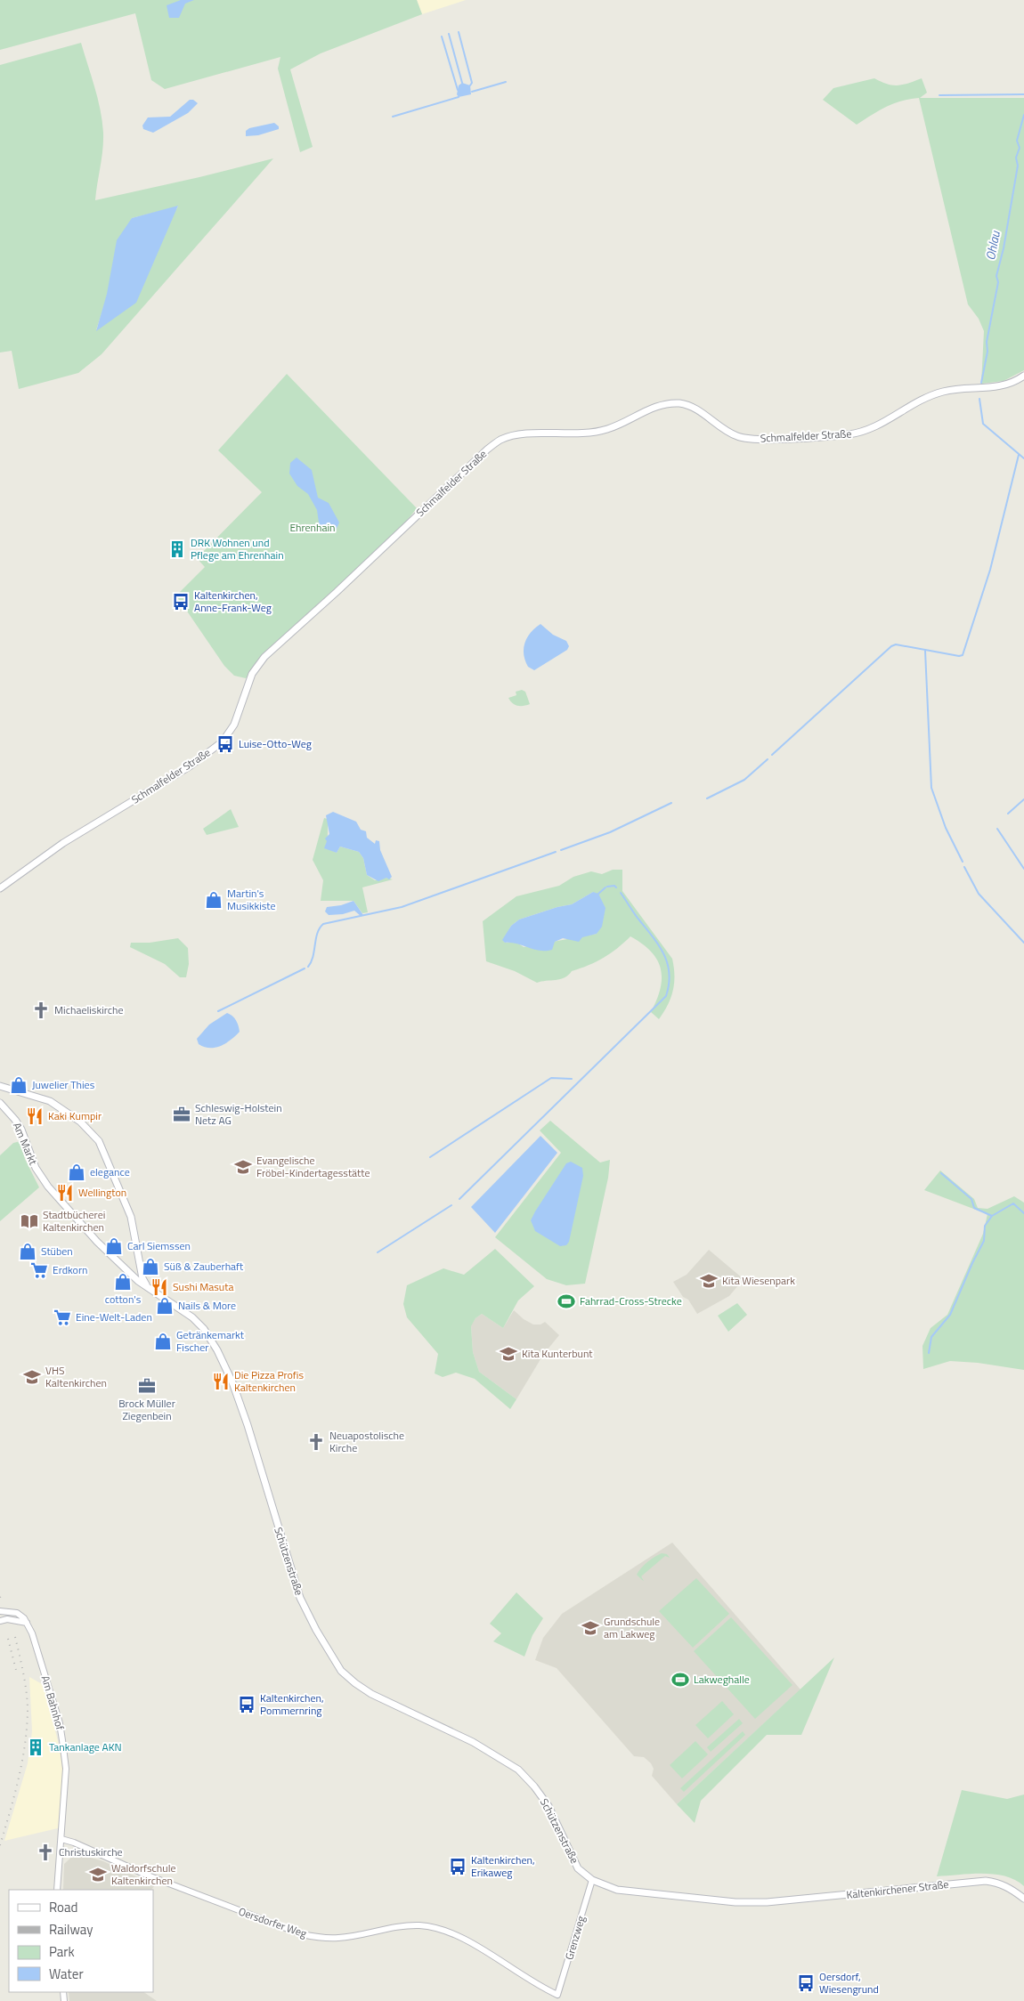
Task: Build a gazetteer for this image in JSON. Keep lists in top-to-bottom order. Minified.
{"streets":{"main road":["Schmalfelder Straße","Am Markt","Schützenstraße","Kaltenkirchener Straße"],"street":["Am Bahnhof","Oersdorfer Weg","Grenzweg"]},"crossings":[["Am Markt","Schützenstraße"],["Schützenstraße","Kaltenkirchener Straße"],["Schützenstraße","Grenzweg"],["Am Bahnhof","Oersdorfer Weg"],["Kaltenkirchener Straße","Grenzweg"],["Oersdorfer Weg","Grenzweg"]],"water":["Ohlau"],"parks":["Ehrenhain"],"places":{"building":["DRK Wohnen und Pflege am Ehrenhain","Tankanlage AKN"],"bus stop":["Kaltenkirchen, Anne-Frank-Weg","Luise-Otto-Weg","Kaltenkirchen, Pommernring","Kaltenkirchen, Erikaweg","Oersdorf, Wiesengrund"],"shop":["Martin's Musikkiste","Juwelier Thies","elegance","Carl Siemssen","Stüben","Süß & Zauberhaft","cotton's","Nails & More","Getränkemarkt Fischer"],"church":["Michaeliskirche","Neuapostolische Kirche","Christuskirche"],"office":["Schleswig-Holstein Netz AG","Brock Müller Ziegenbein"],"restaurant":["Kaki Kumpir","Wellington","Sushi Masuta","Die Pizza Profis Kaltenkirchen"],"school or university":["Evangelische Fröbel-Kindertagesstätte","Kita Wiesenpark","Kita Kunterbunt","VHS Kaltenkirchen","Grundschule am Lakweg","Waldorfschule Kaltenkirchen"],"library":["Stadtbücherei Kaltenkirchen"],"supermarket":["Erdkorn","Eine-Welt-Laden"],"sports":["Fahrrad-Cross-Strecke","Lakweghalle"]},"legend":["Road","Railway","Park","Water"]}
